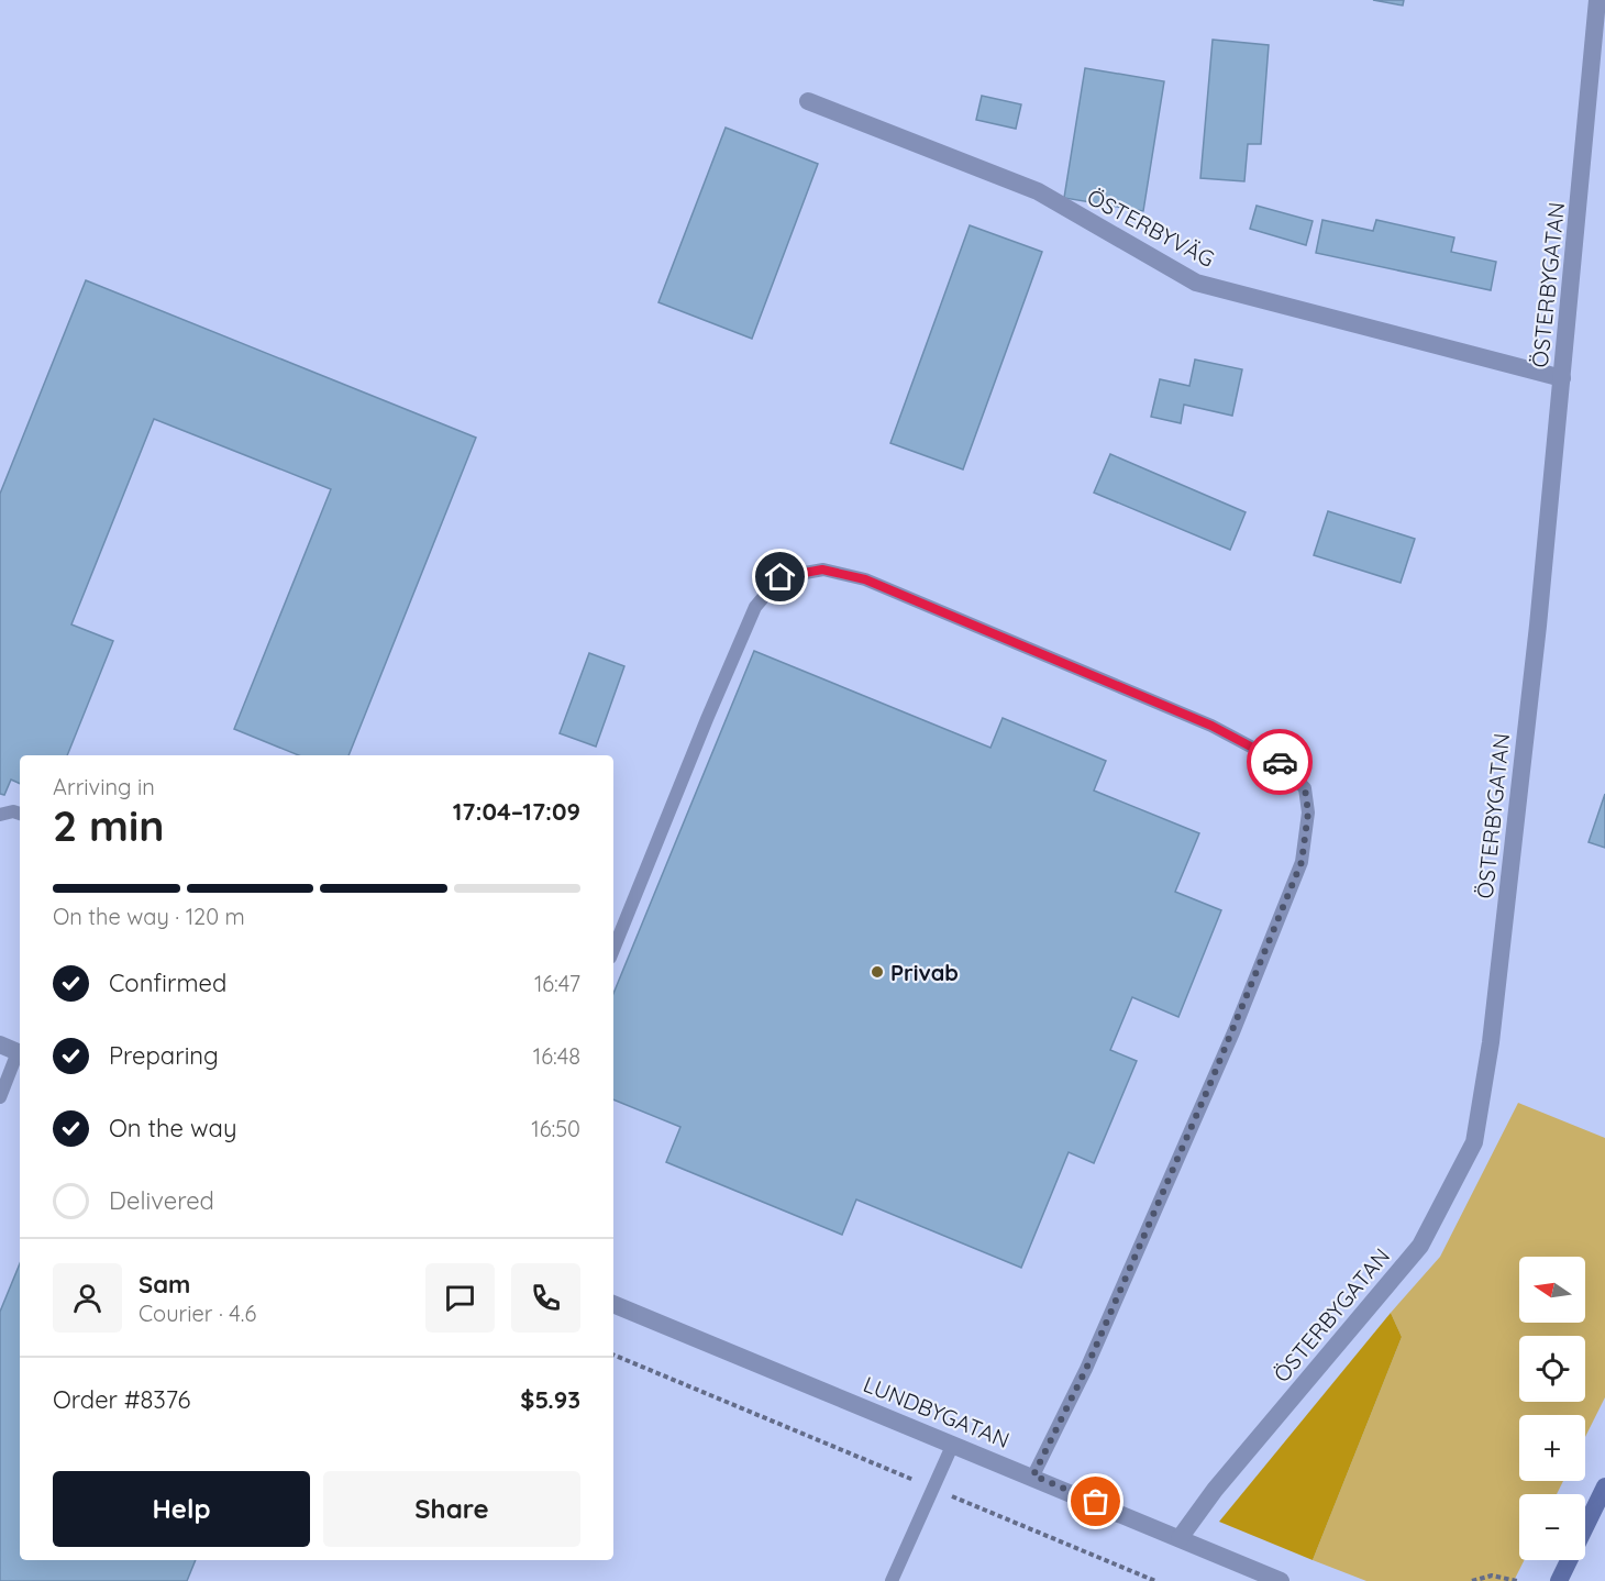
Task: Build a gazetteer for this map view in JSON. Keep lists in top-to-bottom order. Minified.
{"streets":{"street":["ÖSTERBYVÄG","ÖSTERBYGATAN","LUNDBYGATAN"]},"crossings":[["ÖSTERBYVÄG","ÖSTERBYGATAN"],["ÖSTERBYGATAN","LUNDBYGATAN"]],"places":["Privab"],"north":"left","page":{"heading":["2 min","Arriving in","17:04–17:09"],"panel":["Sam","Courier · 4.6","Order #8376","$5.93"],"bar":"On the way · 120 m","list":[["Confirmed","16:47"],["Preparing","16:48"],["On the way","16:50"],"Delivered"],"map_buttons":["+","−"],"buttons":["Help","Share"]}}
